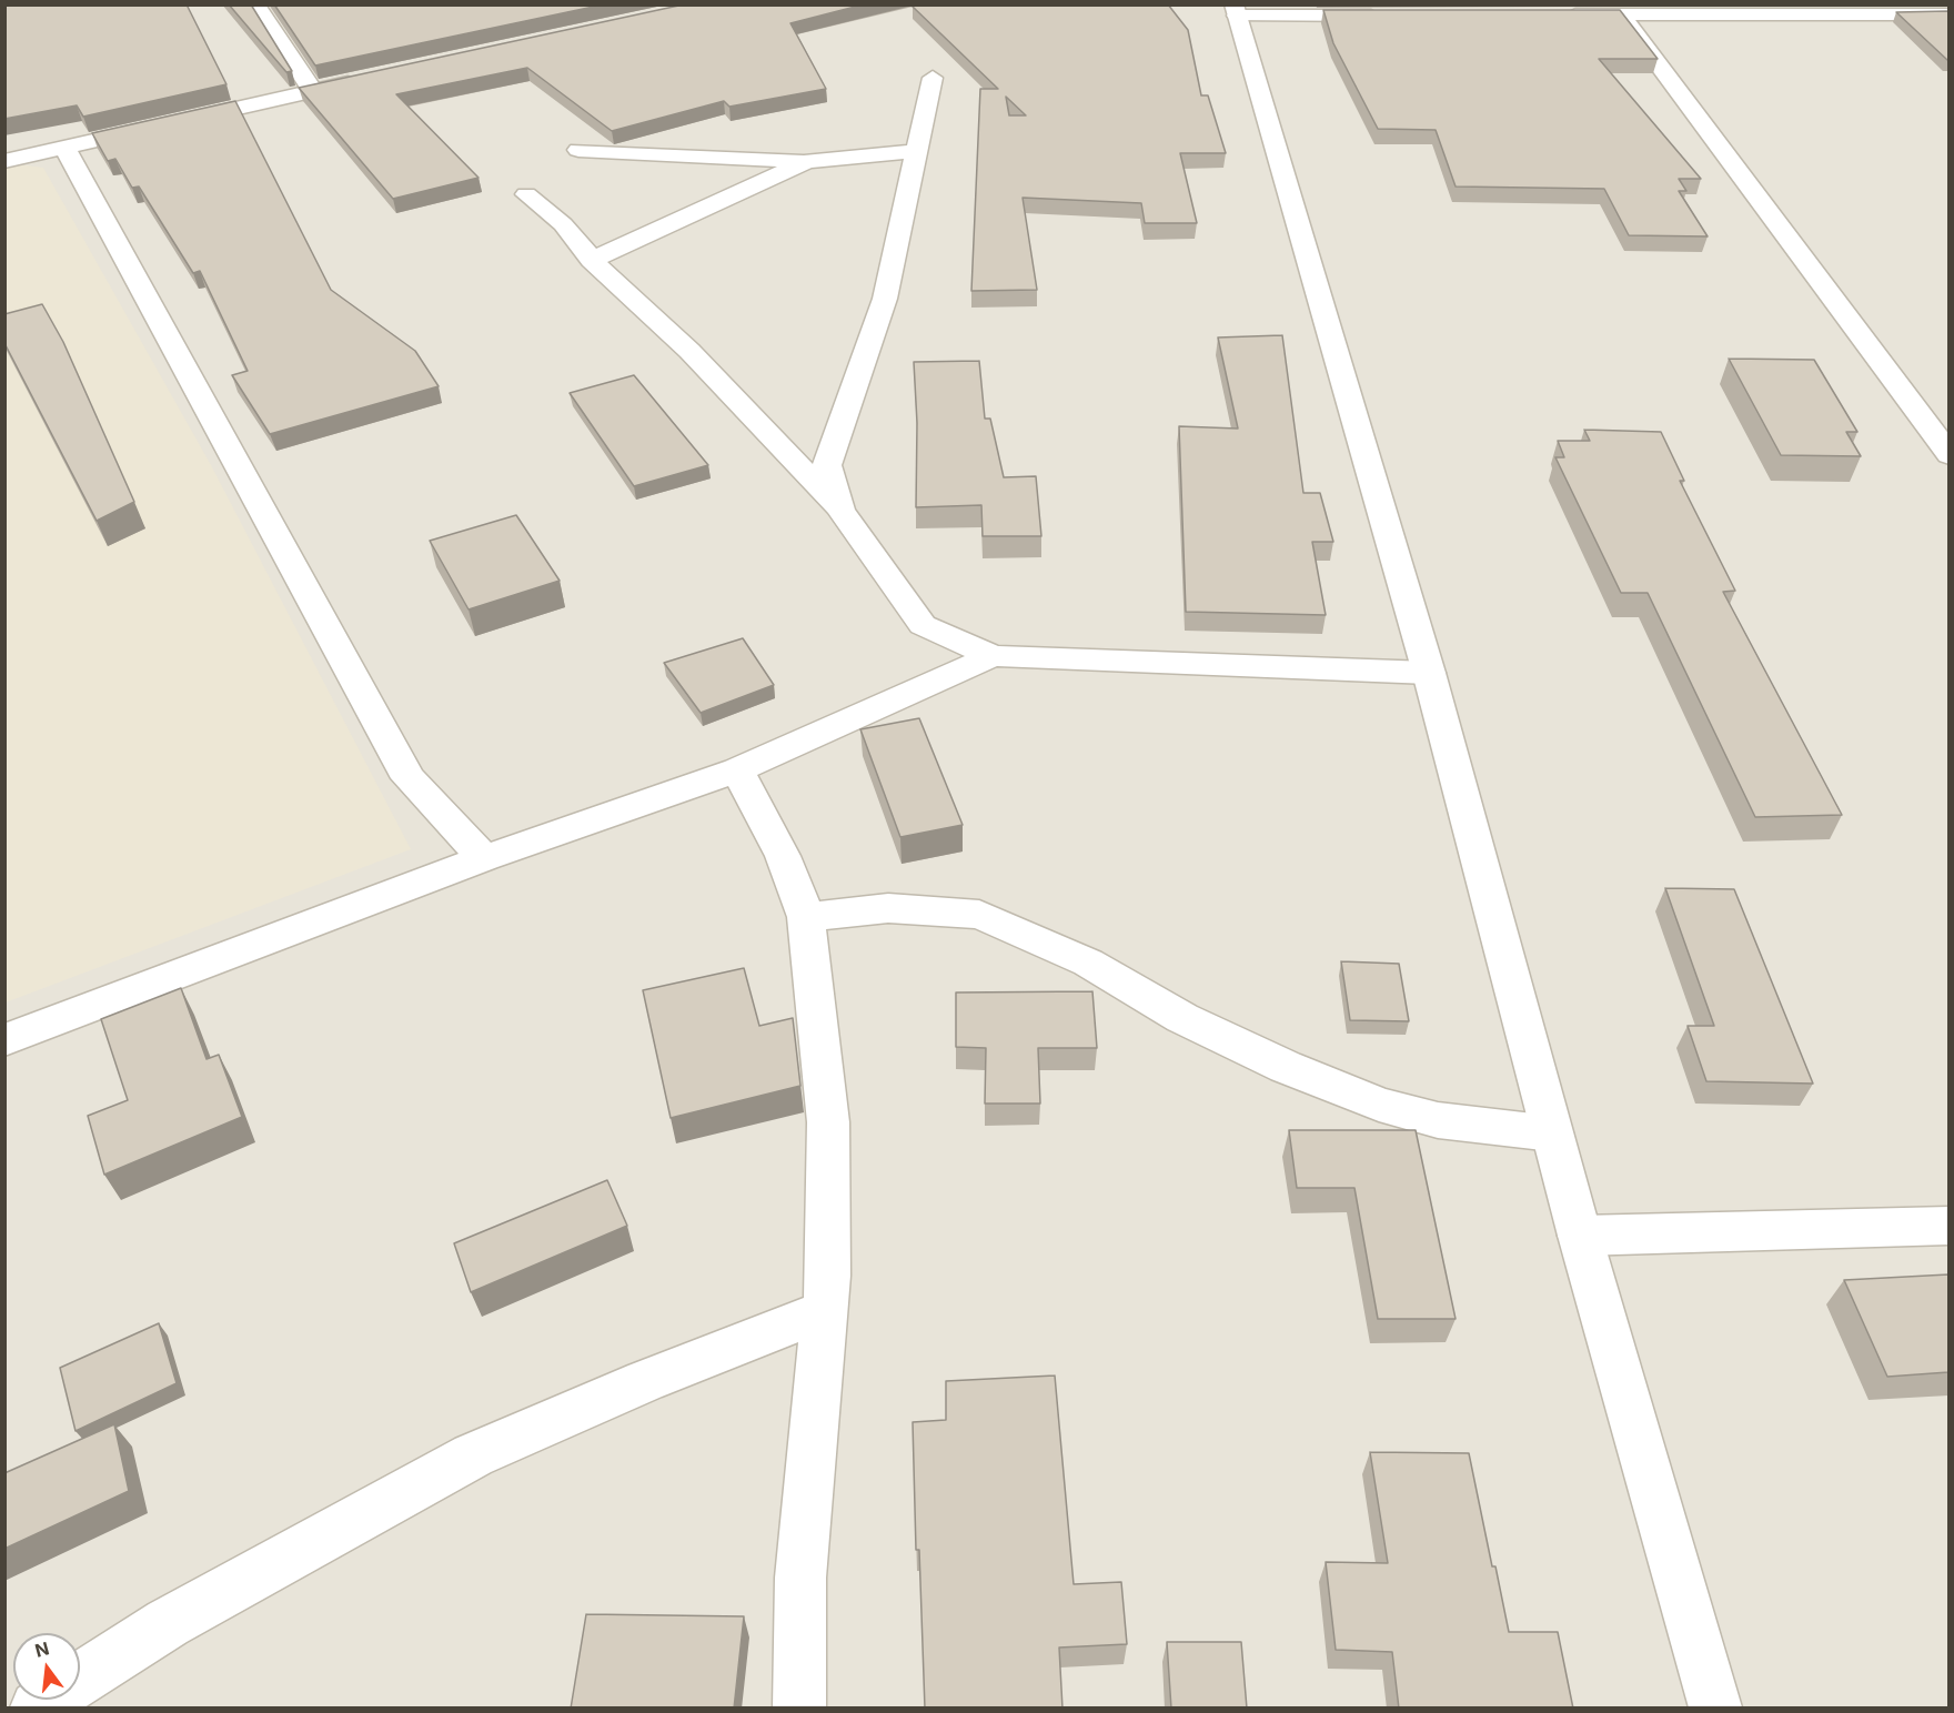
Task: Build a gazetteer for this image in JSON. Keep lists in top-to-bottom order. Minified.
{"north":"top"}
